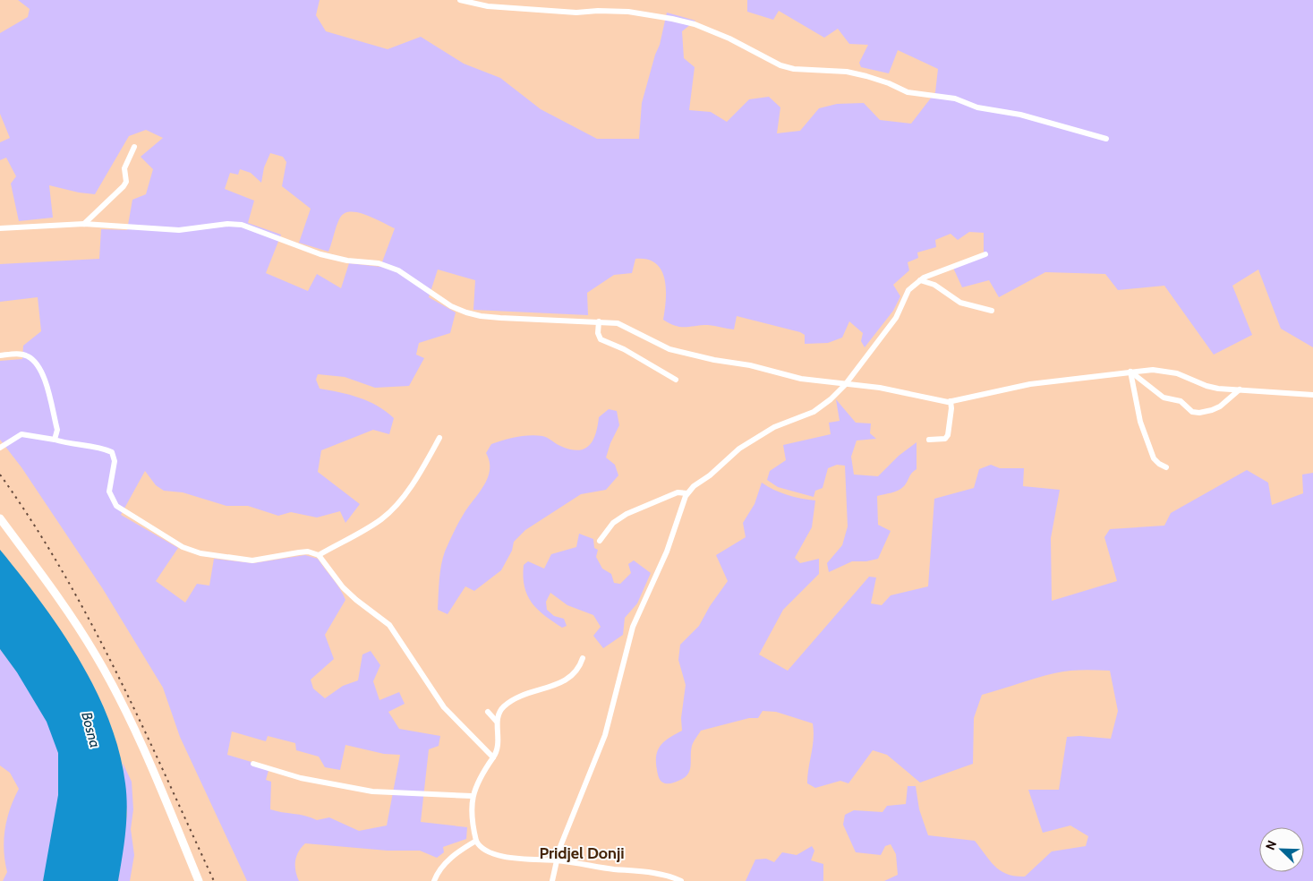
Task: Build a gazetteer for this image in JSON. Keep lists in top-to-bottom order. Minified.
{"districts":["Pridjel Donji"],"water":["Bosna"],"north":"top left"}
